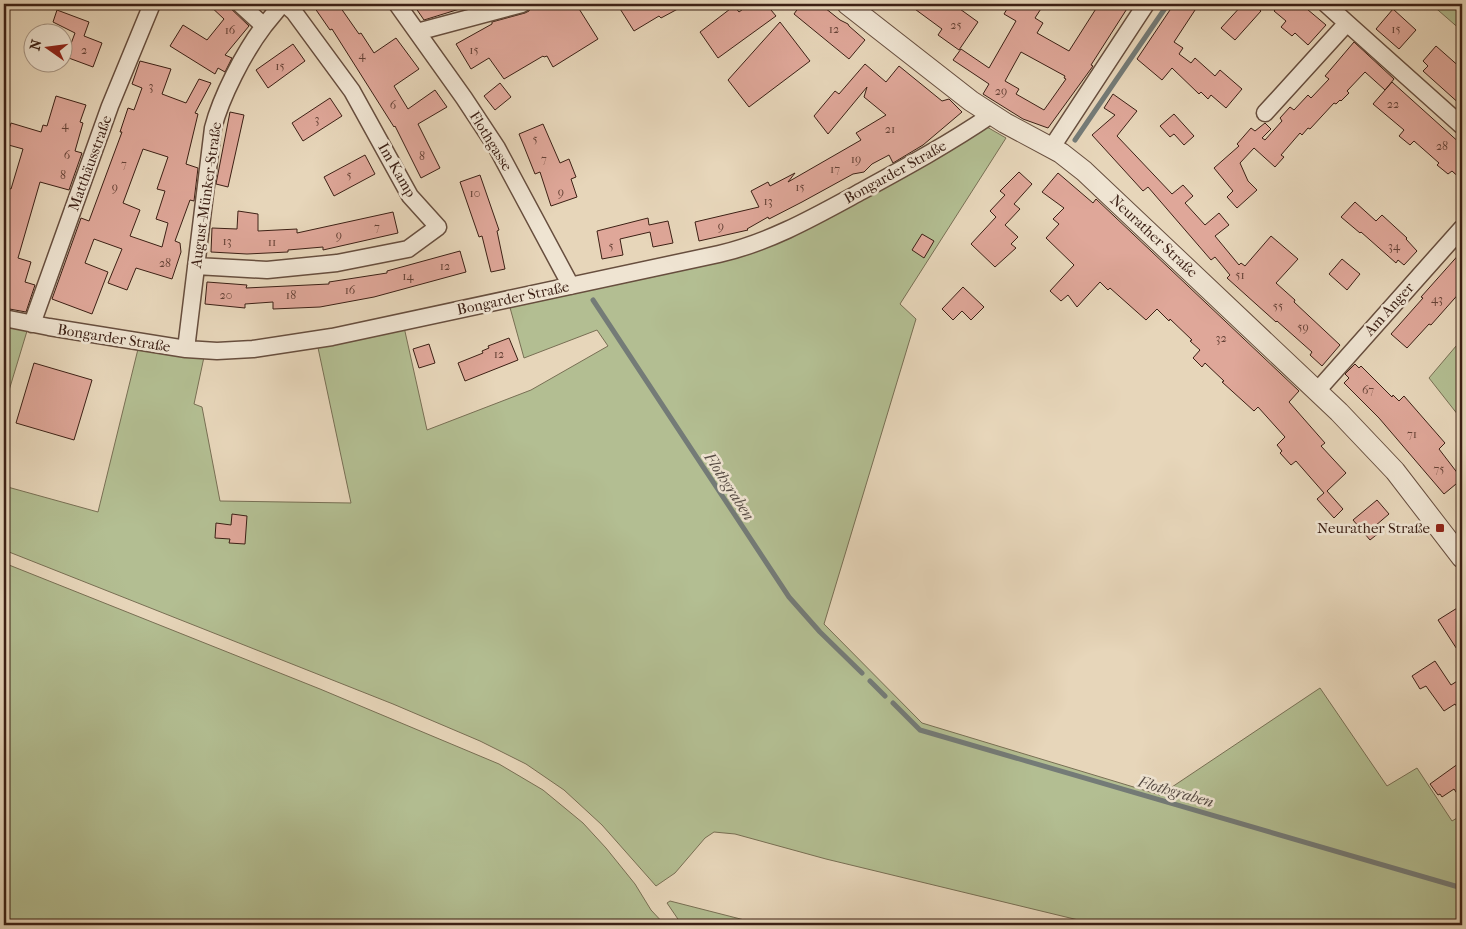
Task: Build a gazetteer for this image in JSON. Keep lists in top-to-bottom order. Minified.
{"streets":{"street":["Flothgasse","Matthäusstraße","Im Kamp","Bongarder Straße","August-Münker-Straße","Neurather Straße","Am Anger"]},"crossings":[["Flothgasse","Bongarder Straße"],["Matthäusstraße","Bongarder Straße"],["Im Kamp","August-Münker-Straße"],["Bongarder Straße","August-Münker-Straße"],["Bongarder Straße","Neurather Straße"],["Neurather Straße","Am Anger"]],"water":["Flothgraben"],"places":{"transit":["Neurather Straße"]},"house_numbers":["25","12","15","16","2","15","4","15","3","29","22","6","3","4","21","5","28","6","8","7","19","7","17","8","5","9","15","9","10","13","9","7","9","13","11","5","34","28","12","51","14","16","20","18","43","55","59","32","12","67","71","75"],"north":"left"}
